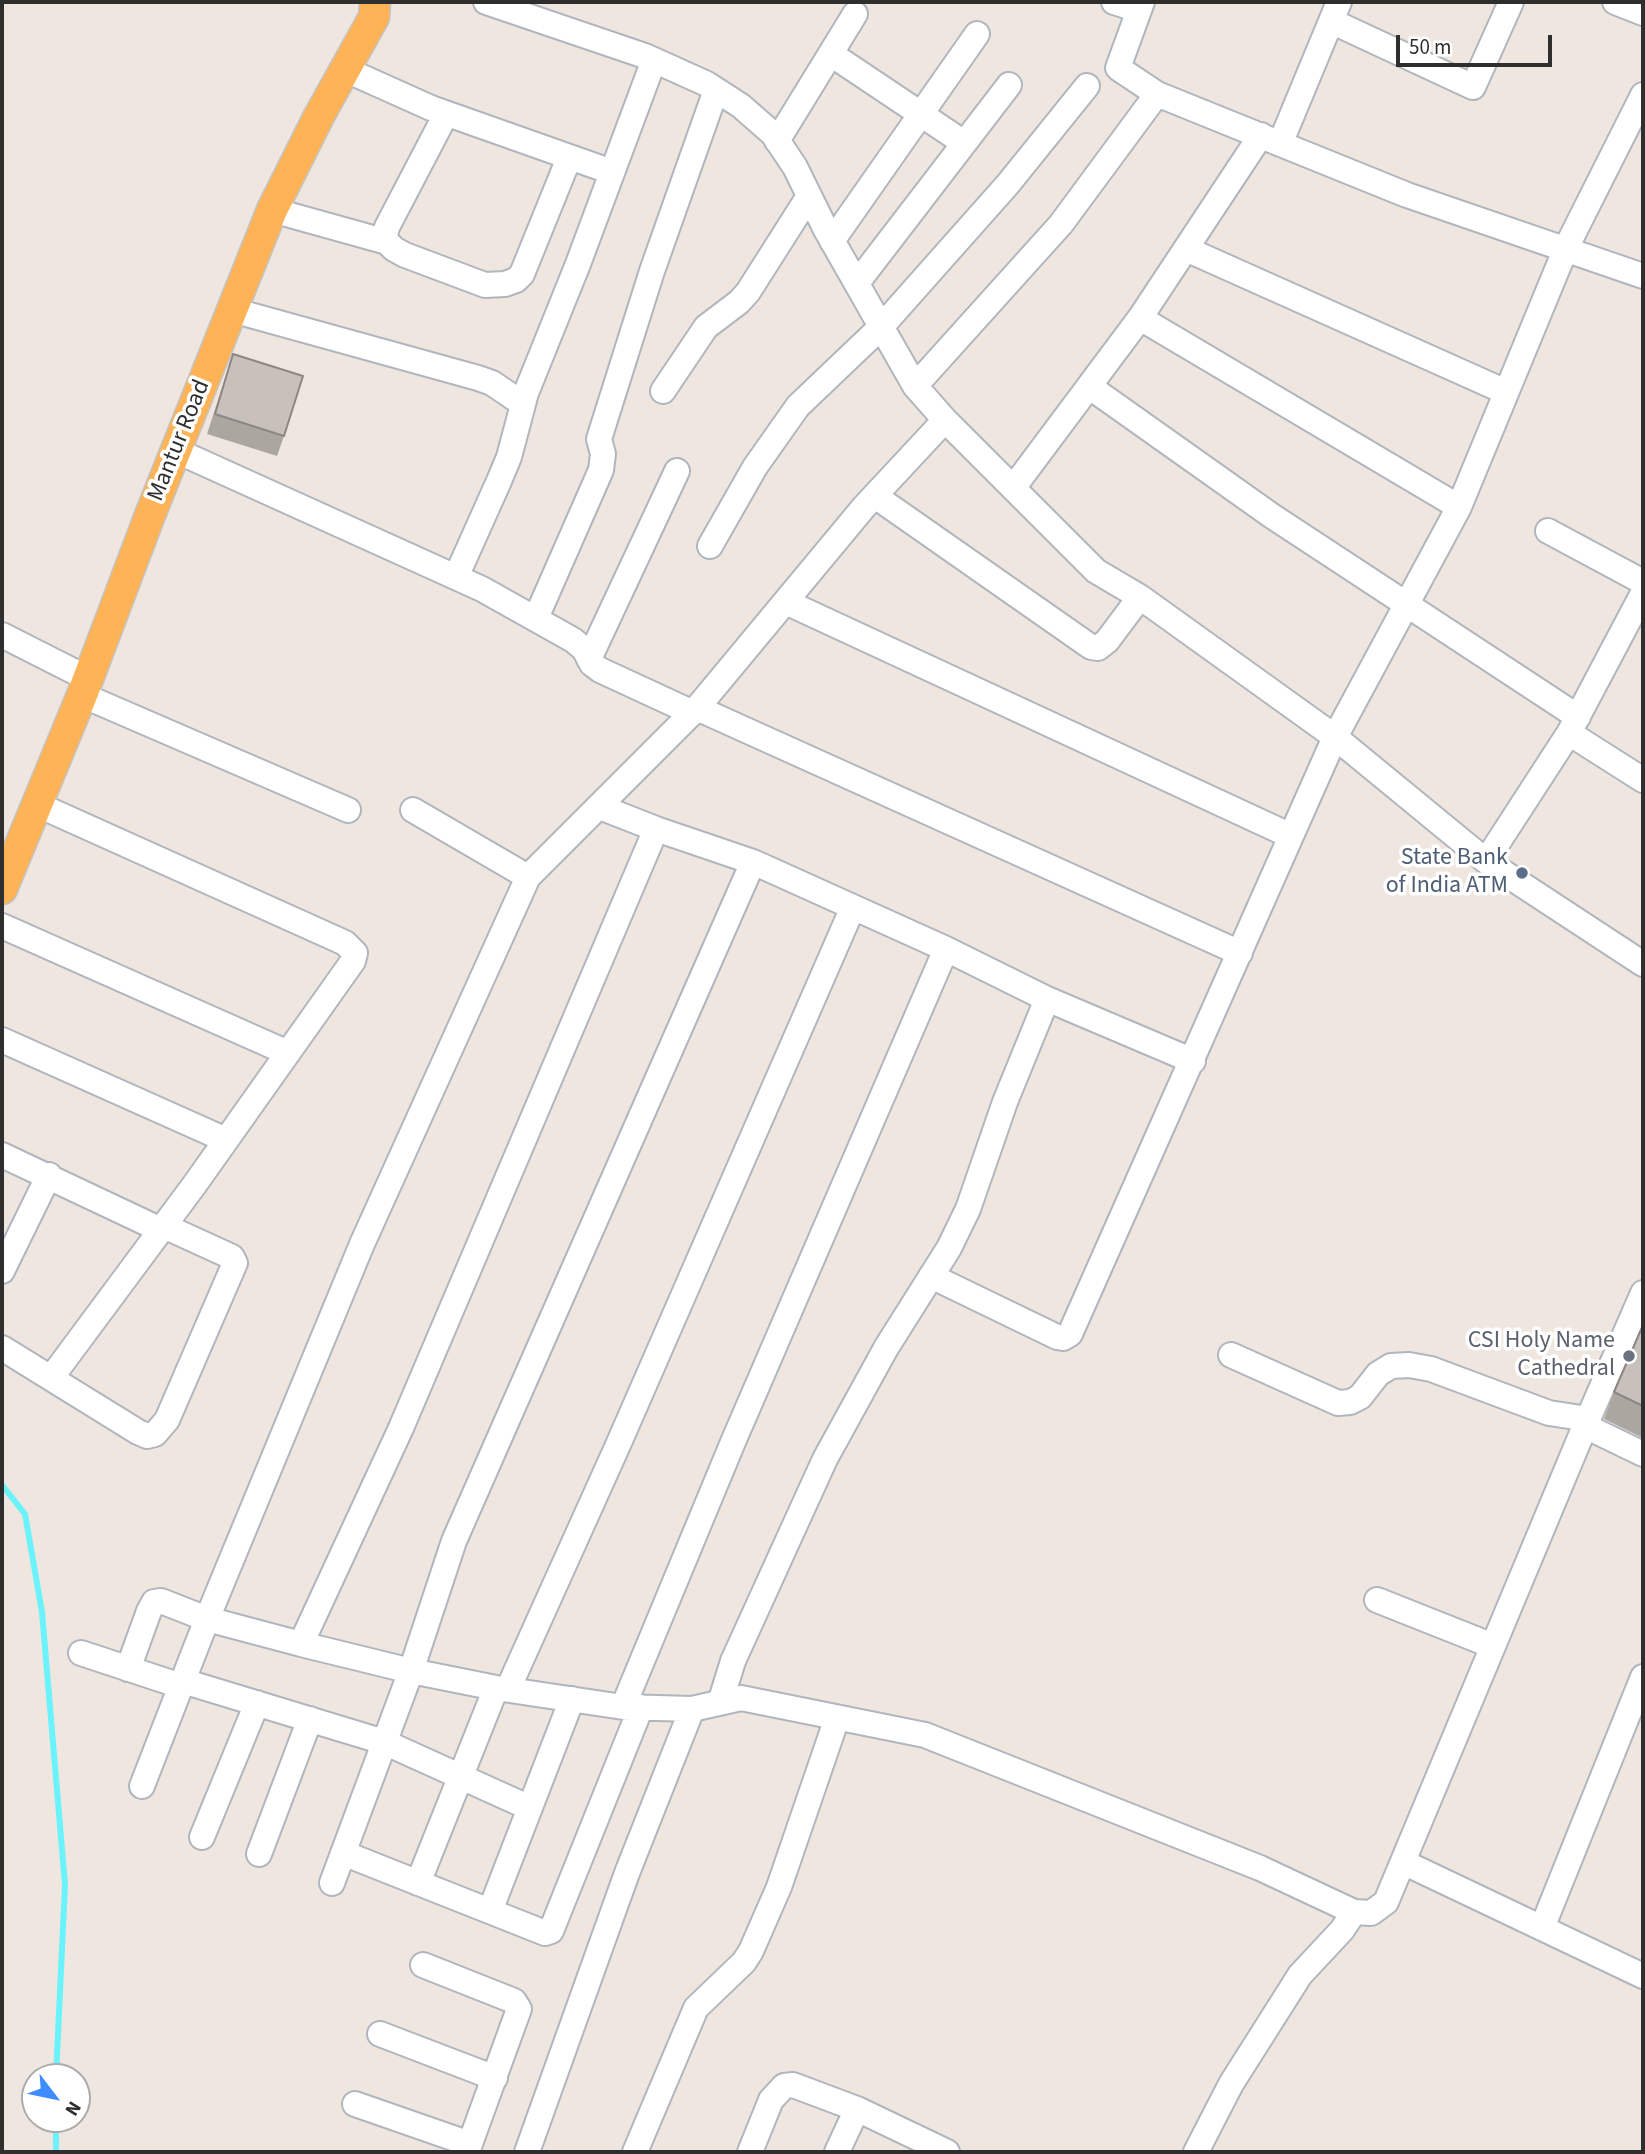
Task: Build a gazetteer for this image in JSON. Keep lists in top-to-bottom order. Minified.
{"streets":{"main road":["Mantur Road"]},"places":["State Bank of India ATM","CSI Holy Name Cathedral"],"scale_bar":"50 m","north":"bottom right"}
